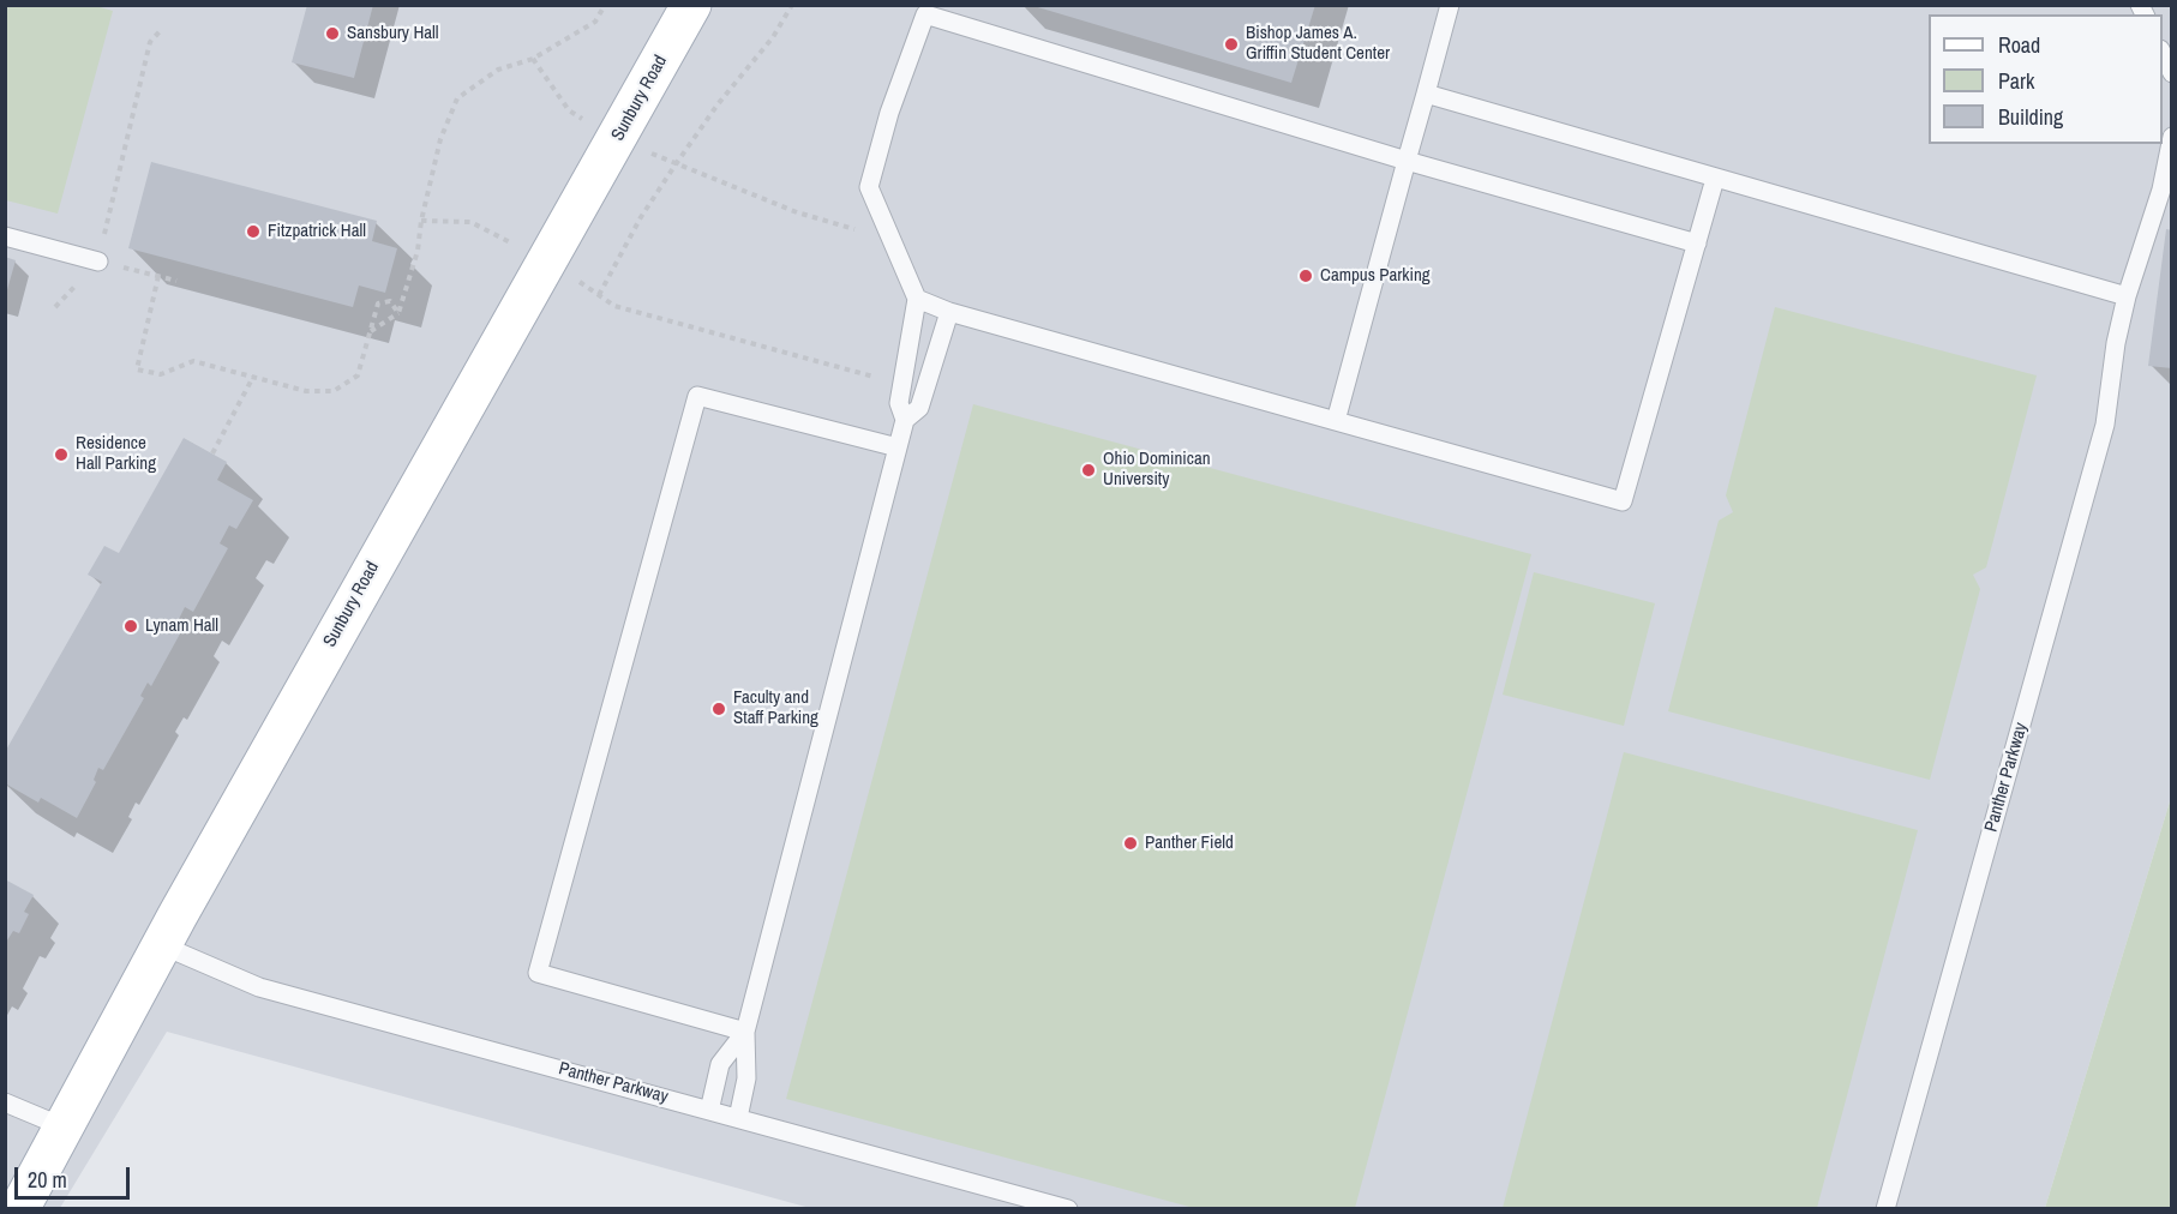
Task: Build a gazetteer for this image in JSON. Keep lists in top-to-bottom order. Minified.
{"streets":{"main road":["Sunbury Road"],"lane":["Panther Parkway"]},"crossings":[["Sunbury Road","Panther Parkway"]],"places":["Sansbury Hall","Bishop James A. Griffin Student Center","Fitzpatrick Hall","Campus Parking","Residence Hall Parking","Ohio Dominican University","Lynam Hall","Faculty and Staff Parking","Panther Field"],"legend":["Road","Park","Building"],"scale_bar":"20 m"}
